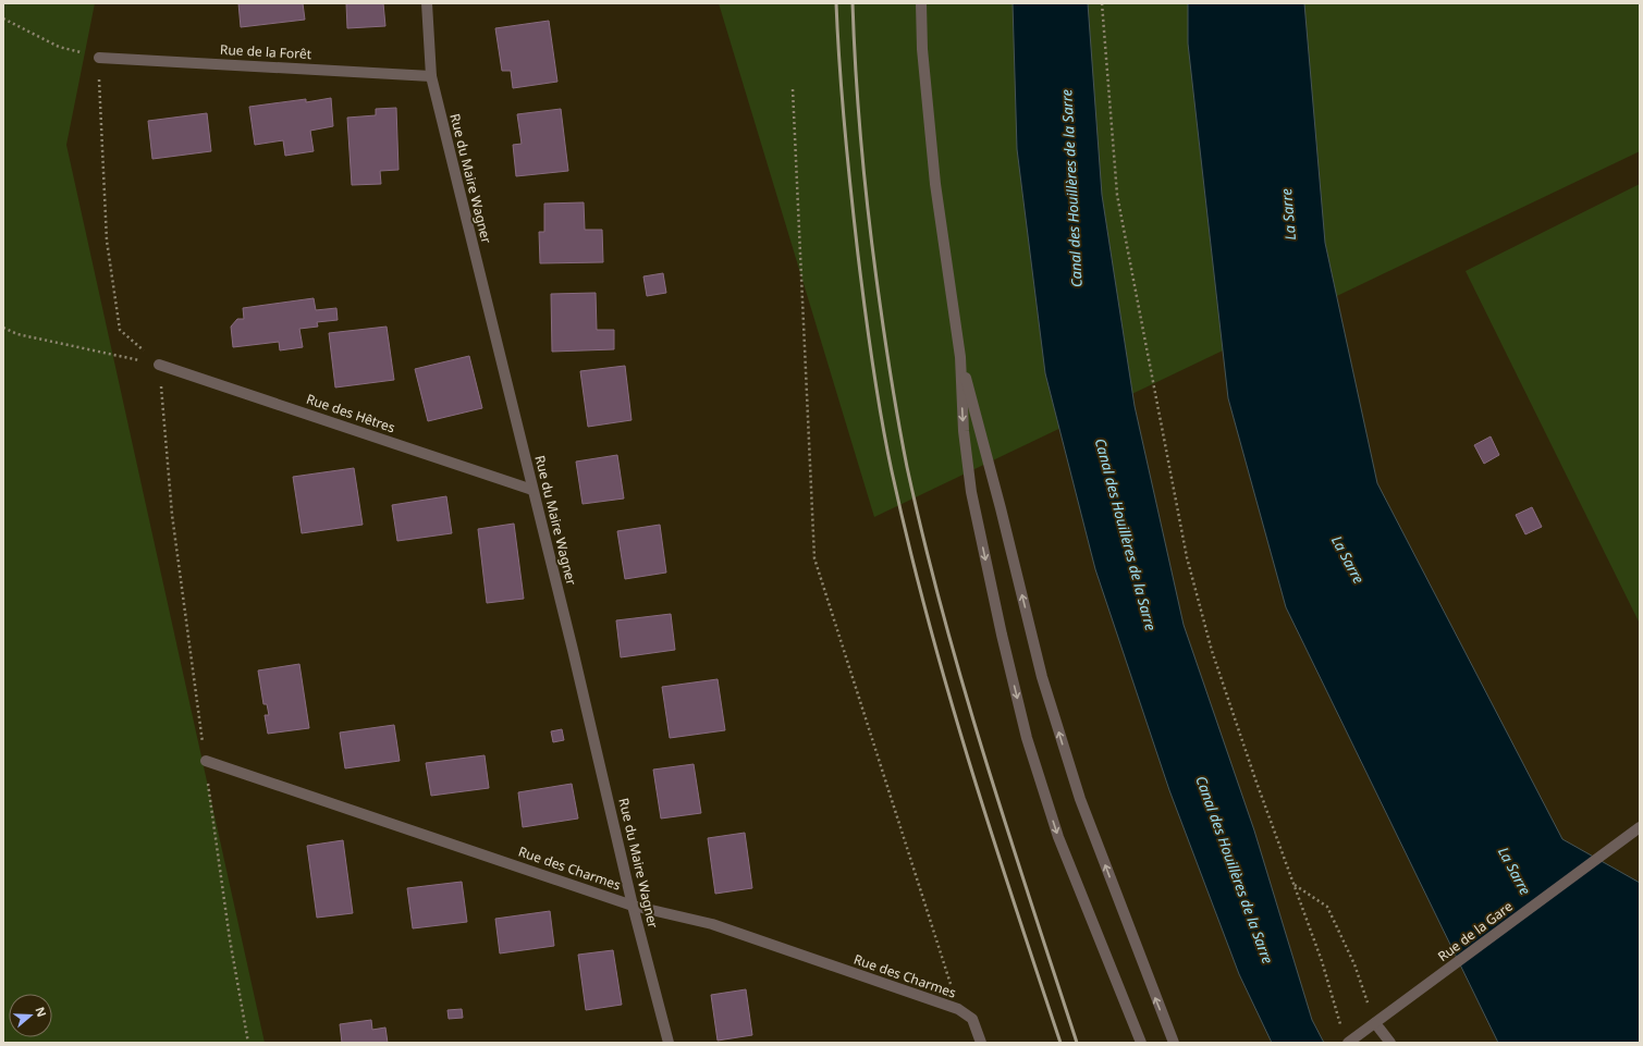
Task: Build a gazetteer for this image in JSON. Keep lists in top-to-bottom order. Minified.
{"streets":{"street":["Rue de la Forêt","Rue du Maire Wagner","Rue des Hêtres","Rue des Charmes","Rue de la Gare"]},"crossings":[["Rue de la Forêt","Rue du Maire Wagner"],["Rue du Maire Wagner","Rue des Hêtres"],["Rue du Maire Wagner","Rue des Charmes"]],"water":["Canal des Houillères de la Sarre","La Sarre"],"north":"right"}
